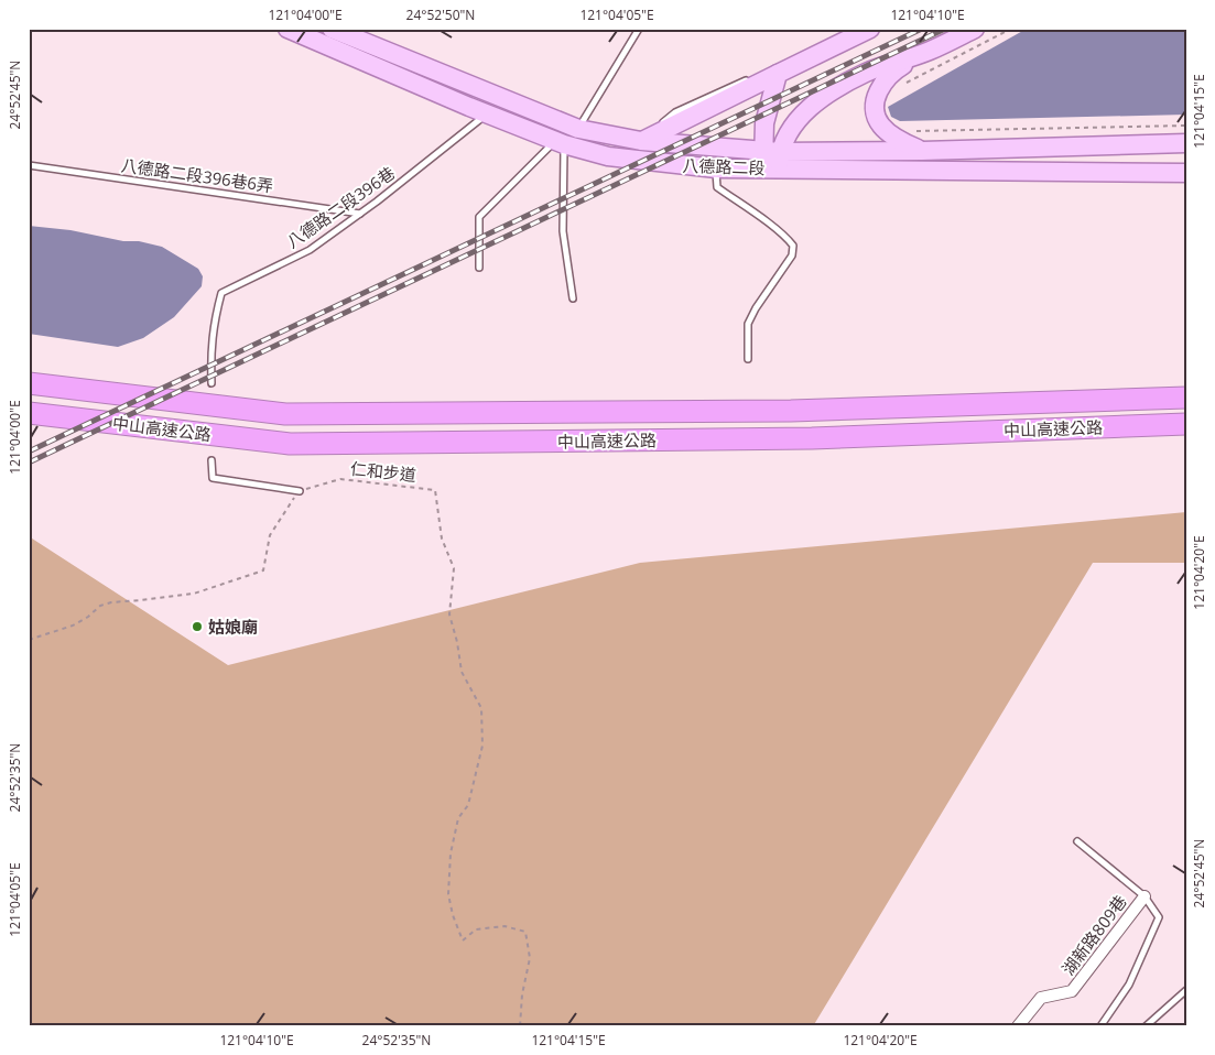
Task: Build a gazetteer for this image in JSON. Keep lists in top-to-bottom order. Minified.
{"streets":{"highway":["中山高速公路"],"main road":["八德路二段"],"street":["湖新路809巷"],"lane":["八德路二段396巷6弄","八德路二段396巷"],"path":["仁和步道"]},"crossings":[["八德路二段","八德路二段396巷"],["八德路二段396巷6弄","八德路二段396巷"]],"places":["姑娘廟"],"coordinates":["121°04'00\"E","24°52'50\"N","121°04'05\"E","121°04'10\"E","24°52'45\"N","121°04'15\"E","121°04'20\"E","24°52'35\"N"]}
